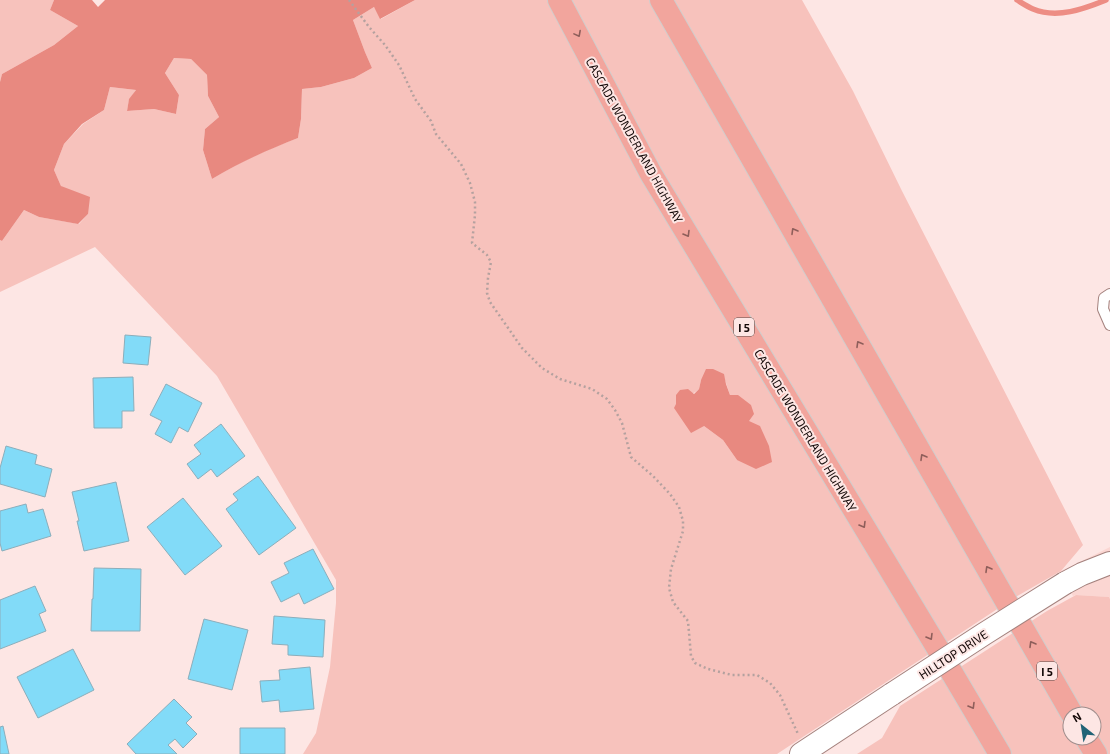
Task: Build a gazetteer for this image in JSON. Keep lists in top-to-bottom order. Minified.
{"streets":{"highway":["CASCADE WONDERLAND HIGHWAY","I 5"],"main road":["HILLTOP DRIVE"]},"north":"top left"}
